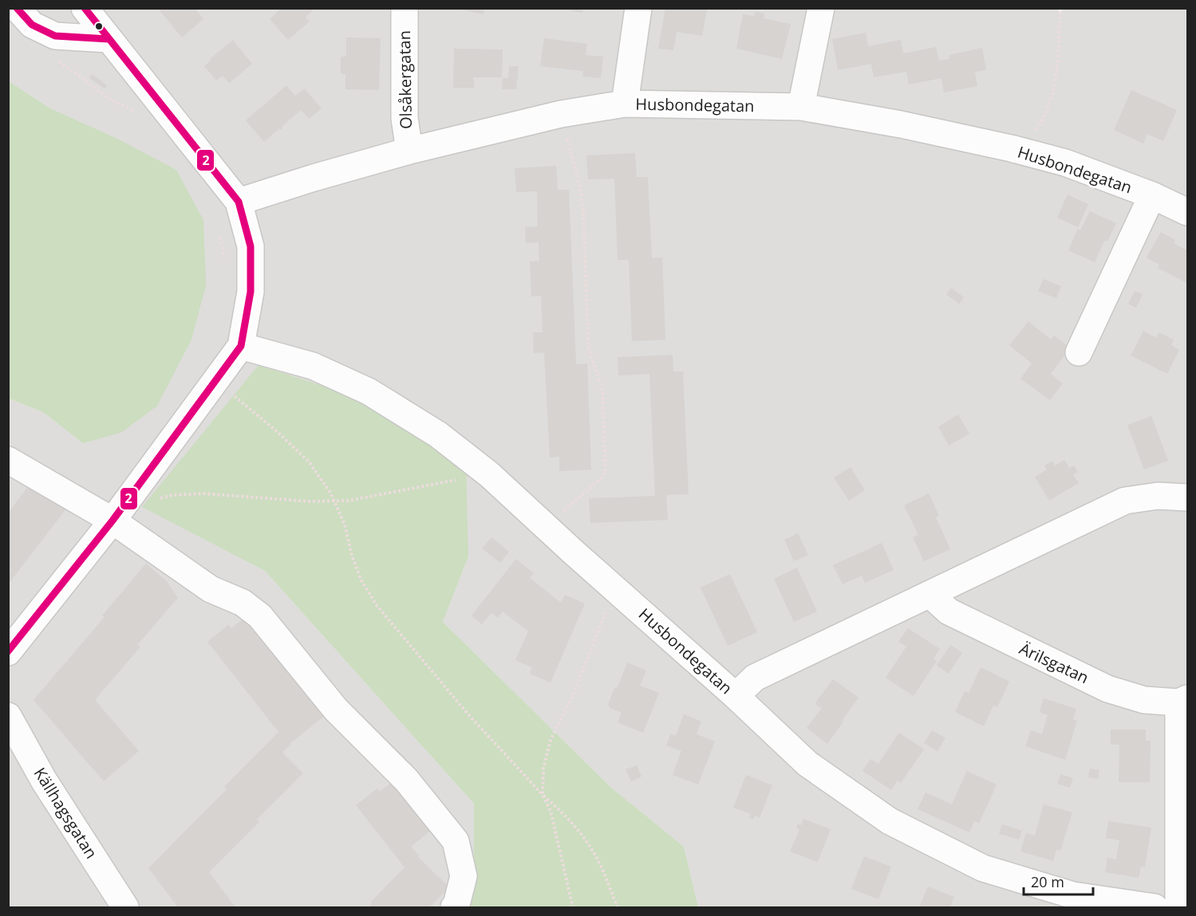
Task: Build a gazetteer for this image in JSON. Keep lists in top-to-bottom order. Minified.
{"streets":{"street":["Olsåkergatan","Husbondegatan","Ärilsgatan","Källhagsgatan"]},"crossings":[["Olsåkergatan","Husbondegatan"]],"lines":["transit line 2"],"scale_bar":"20 m"}
